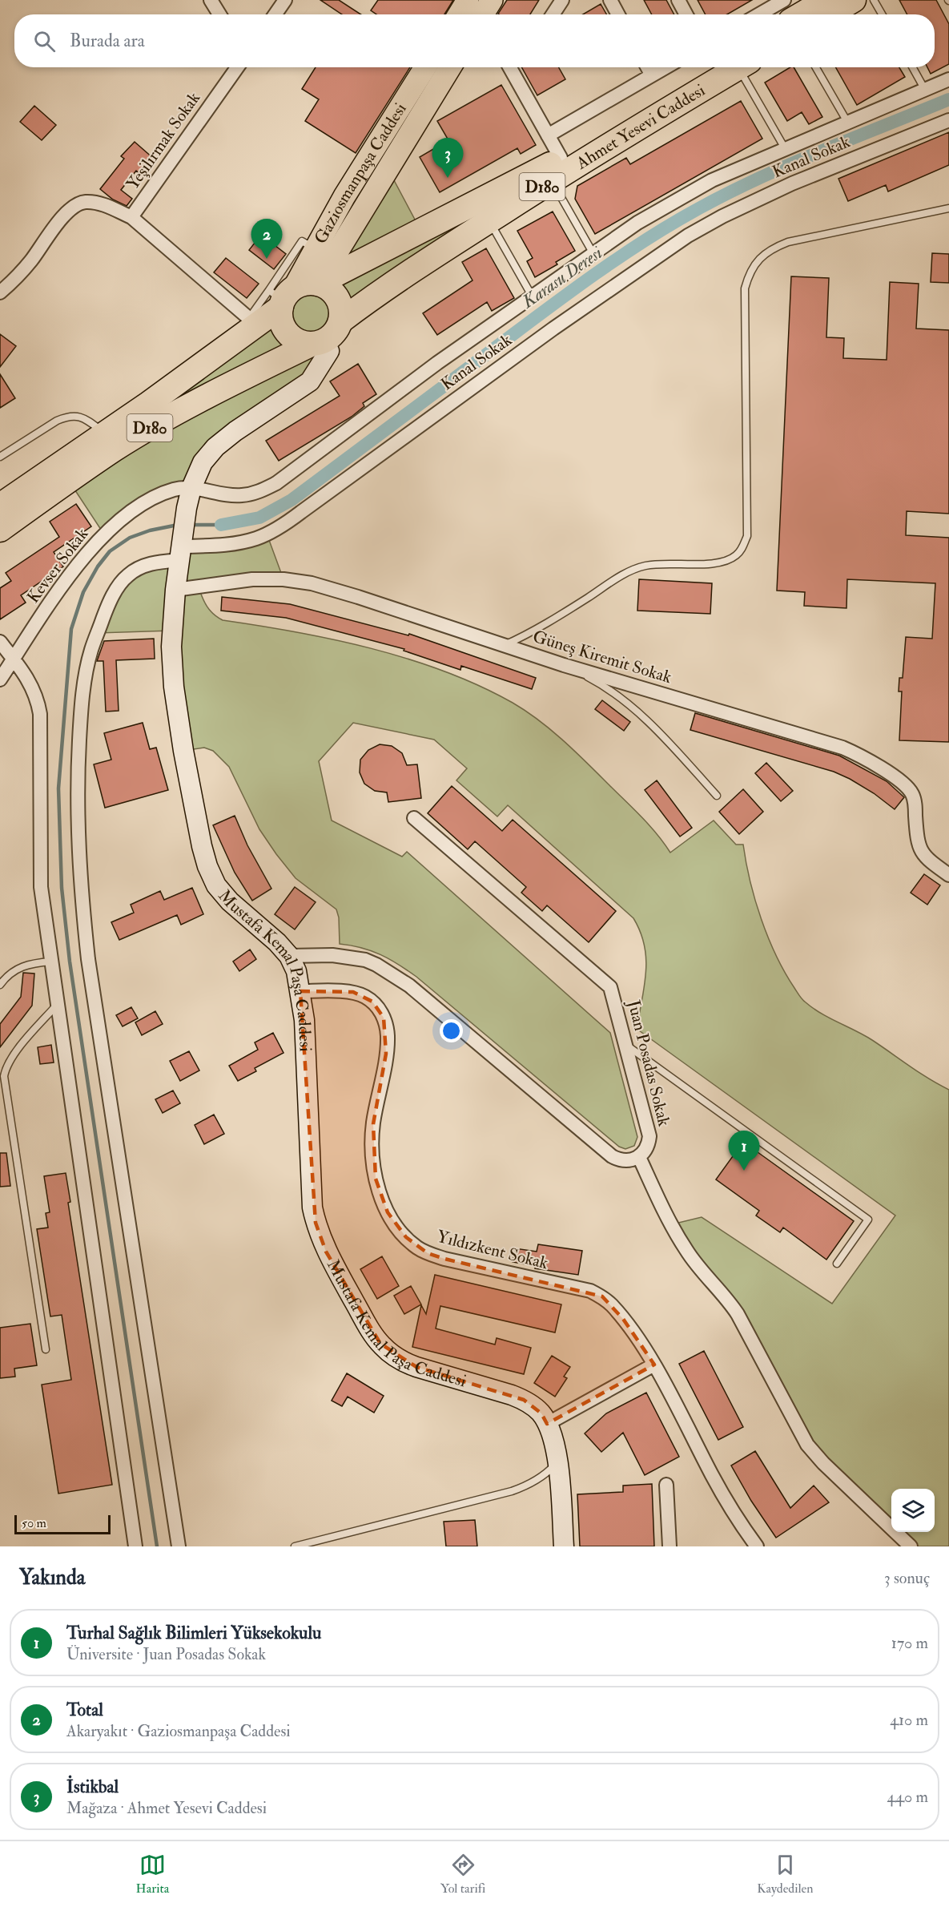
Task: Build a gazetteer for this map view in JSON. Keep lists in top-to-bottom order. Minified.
{"streets":{"highway":["Ahmet Yesevi Caddesi","Gaziosmanpaşa Caddesi","D180"],"street":["Yeşilırmak Sokak","Kanal Sokak","Kevser Sokak","Güneş Kiremit Sokak","Mustafa Kemal Paşa Caddesi","Juan Posadas Sokak","Yıldızkent Sokak"]},"crossings":[["Ahmet Yesevi Caddesi","Gaziosmanpaşa Caddesi"],["Ahmet Yesevi Caddesi","D180"],["Ahmet Yesevi Caddesi","Mustafa Kemal Paşa Caddesi"],["Yeşilırmak Sokak","Gaziosmanpaşa Caddesi"],["Kanal Sokak","Mustafa Kemal Paşa Caddesi"],["Gaziosmanpaşa Caddesi","D180"],["Gaziosmanpaşa Caddesi","Mustafa Kemal Paşa Caddesi"],["D180","Mustafa Kemal Paşa Caddesi"],["Kevser Sokak","Mustafa Kemal Paşa Caddesi"],["Güneş Kiremit Sokak","Mustafa Kemal Paşa Caddesi"],["Mustafa Kemal Paşa Caddesi","Yıldızkent Sokak"]],"water":["Karasu Deresi"],"scale_bar":"50 m","page":{"search":"Burada ara","pins":["3","2","1"],"scale":"50 m","heading":["Yakında","3 sonuç"],"list":[{"mark":"1","name":"Turhal Sağlık Bilimleri Yüksekokulu","note":"Üniversite · Juan Posadas Sokak","value":"170 m"},{"mark":"2","name":"Total","note":"Akaryakıt · Gaziosmanpaşa Caddesi","value":"410 m"},{"mark":"3","name":"İstikbal","note":"Mağaza · Ahmet Yesevi Caddesi","value":"440 m"}],"nav":["Harita","Yol tarifi","Kaydedilen"]}}
